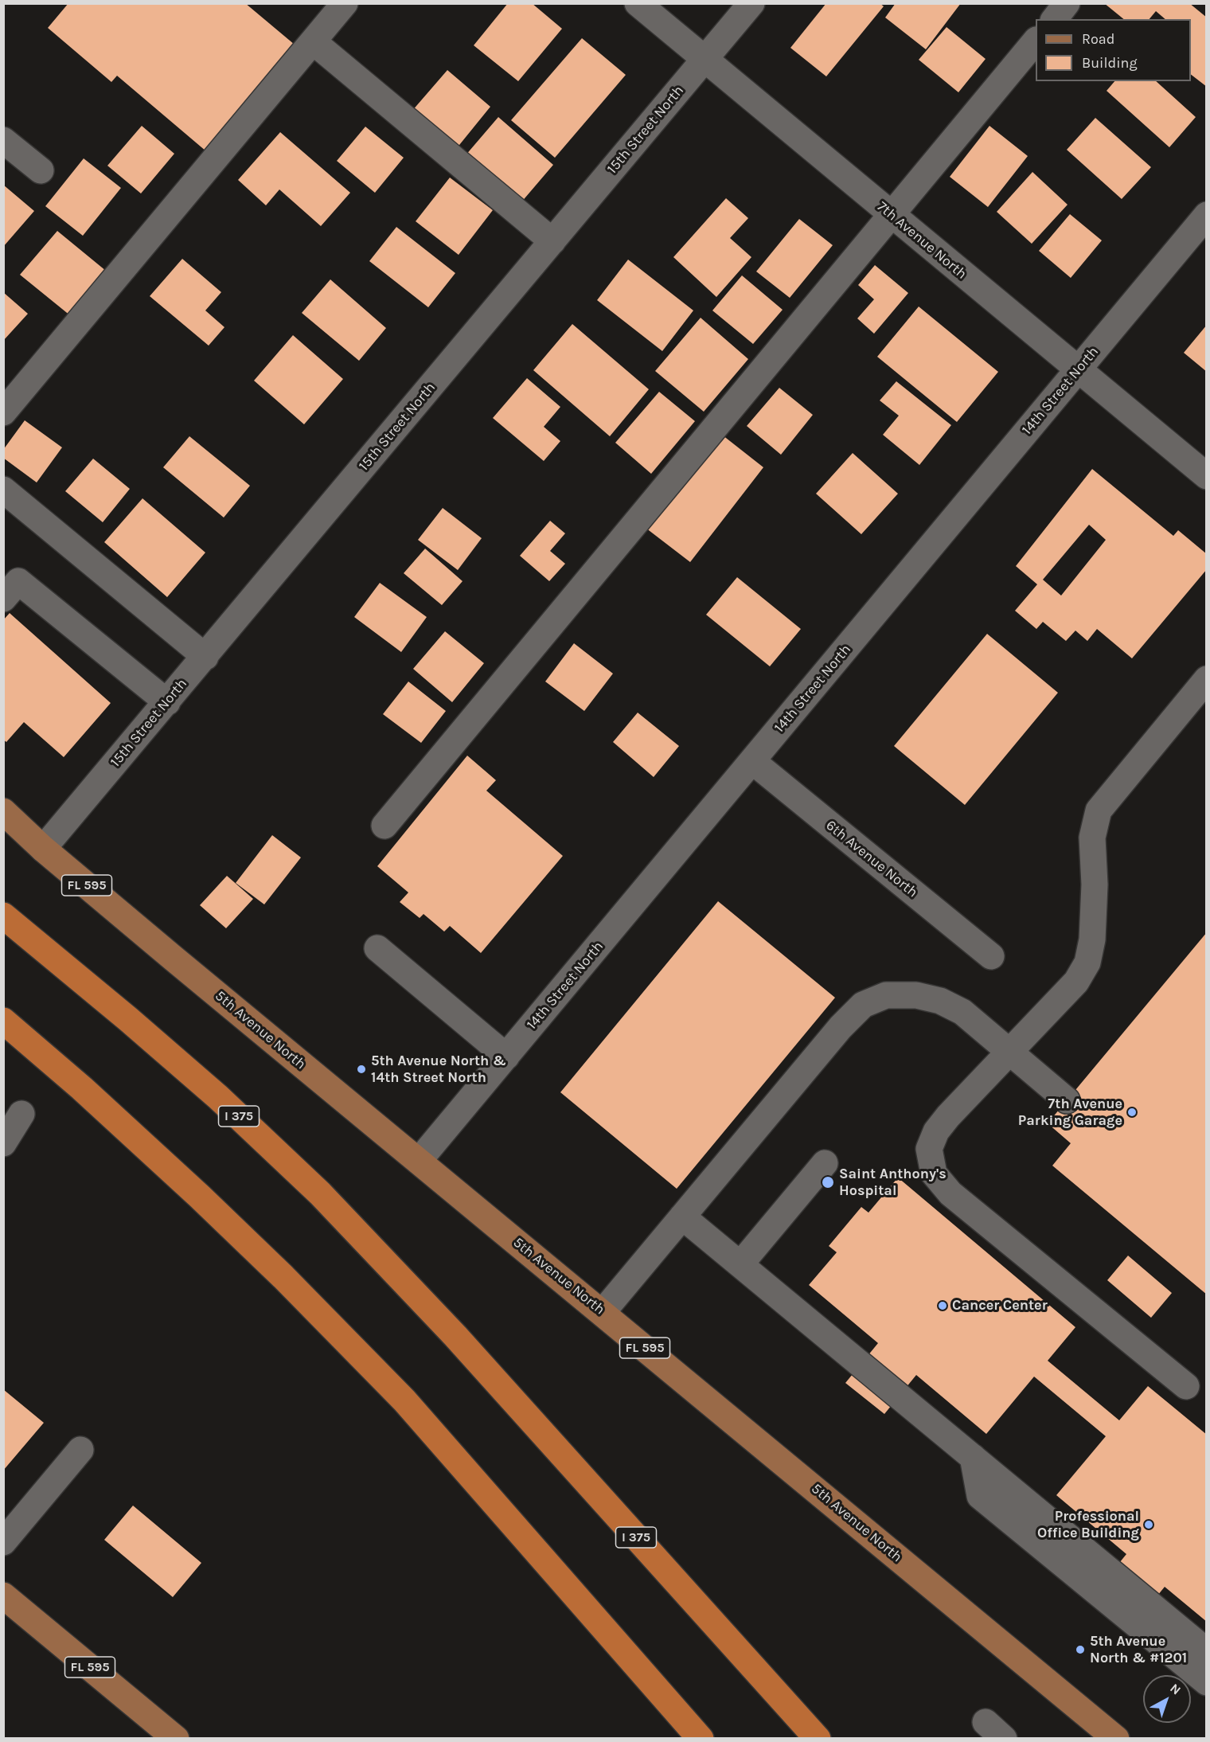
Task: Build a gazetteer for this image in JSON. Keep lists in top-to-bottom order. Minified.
{"streets":{"highway":["I 375"],"main road":["FL 595","5th Avenue North"],"street":["15th Street North","7th Avenue North","14th Street North","6th Avenue North"]},"crossings":[["15th Street North","7th Avenue North"],["15th Street North","5th Avenue North"],["7th Avenue North","14th Street North"],["14th Street North","6th Avenue North"],["14th Street North","5th Avenue North"]],"places":["5th Avenue North & 14th Street North","7th Avenue Parking Garage","Saint Anthony's Hospital","Cancer Center","Professional Office Building","5th Avenue North & #1201"],"legend":["Road","Building"],"north":"top right"}
